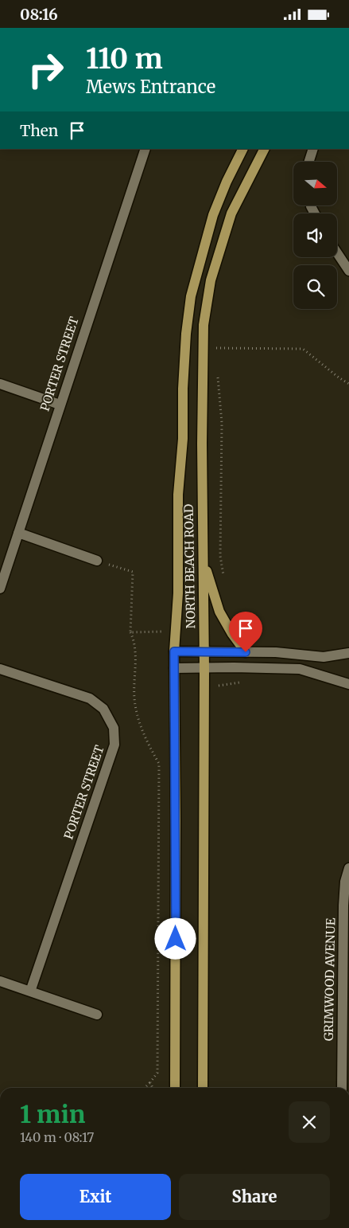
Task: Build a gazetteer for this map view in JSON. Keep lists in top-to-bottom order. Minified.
{"streets":{"main road":["NORTH BEACH ROAD"],"street":["PORTER STREET","GRIMWOOD AVENUE"]},"north":"right","page":{"status":"08:16","turn":["110 m","Mews Entrance"],"then":"Then","heading":["1 min","140 m · 08:17"],"buttons":["Exit","Share"]}}
